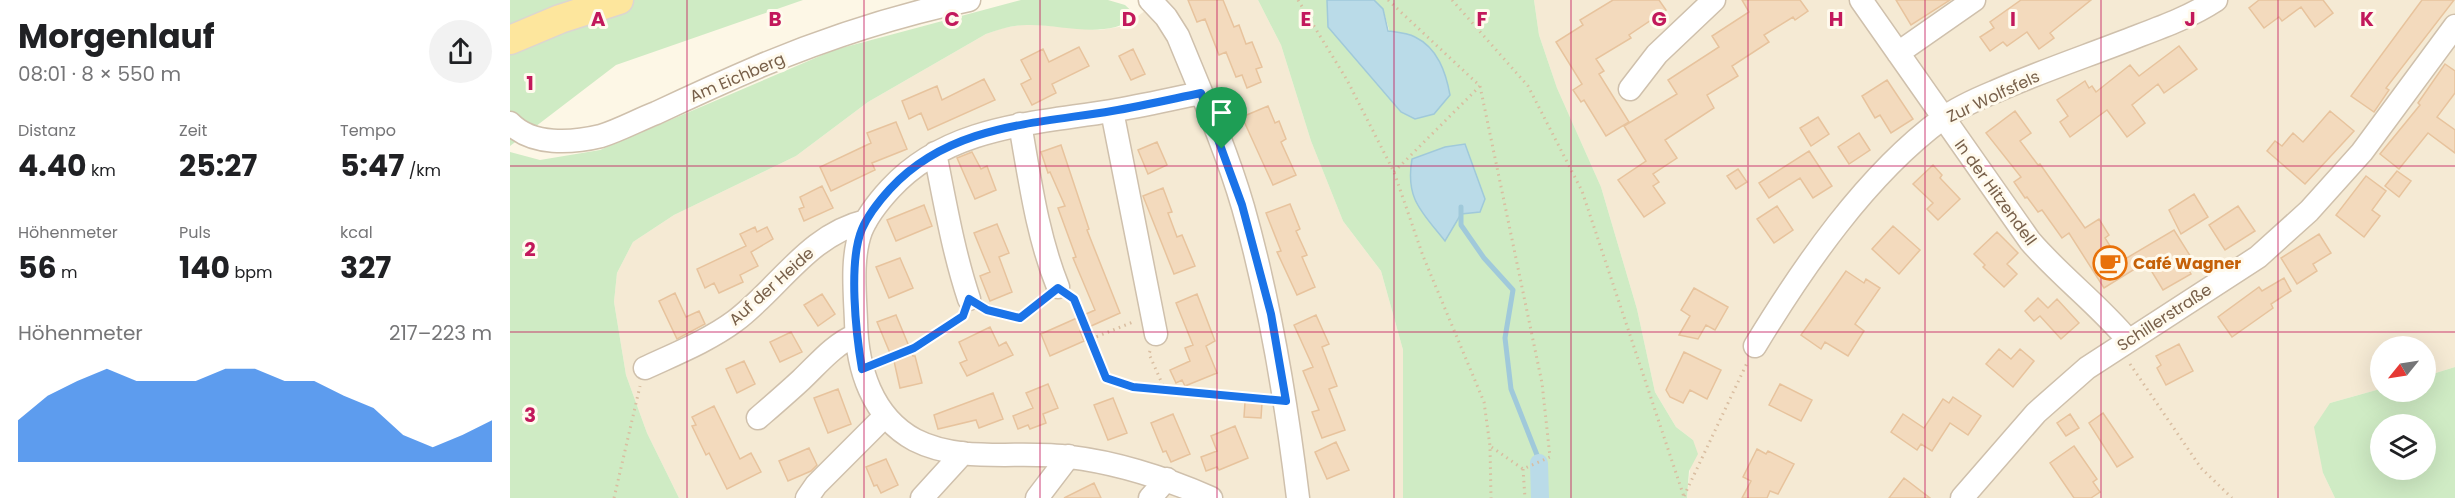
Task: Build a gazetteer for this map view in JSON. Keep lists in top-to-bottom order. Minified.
{"streets":{"street":["Am Eichberg","Zur Wolfsfels","In der Hitzendell","Auf der Heide","Schillerstraße"]},"crossings":[["Zur Wolfsfels","In der Hitzendell"],["In der Hitzendell","Schillerstraße"]],"places":{"cafe":["Café Wagner"]},"north":"bottom left","page":{"heading":["Morgenlauf","08:01 · 8 × 550 m"],"stats":[["Distanz","4.40 km"],["Zeit","25:27"],["Tempo","5:47 /km"],["Höhenmeter","56 m"],["Puls","140 bpm"],["kcal","327"]],"chart":["Höhenmeter","217–223 m"]},"grid":{"columns":["A","B","C","D","E","F","G","H","I","J","K"],"rows":["1","2","3"]}}
